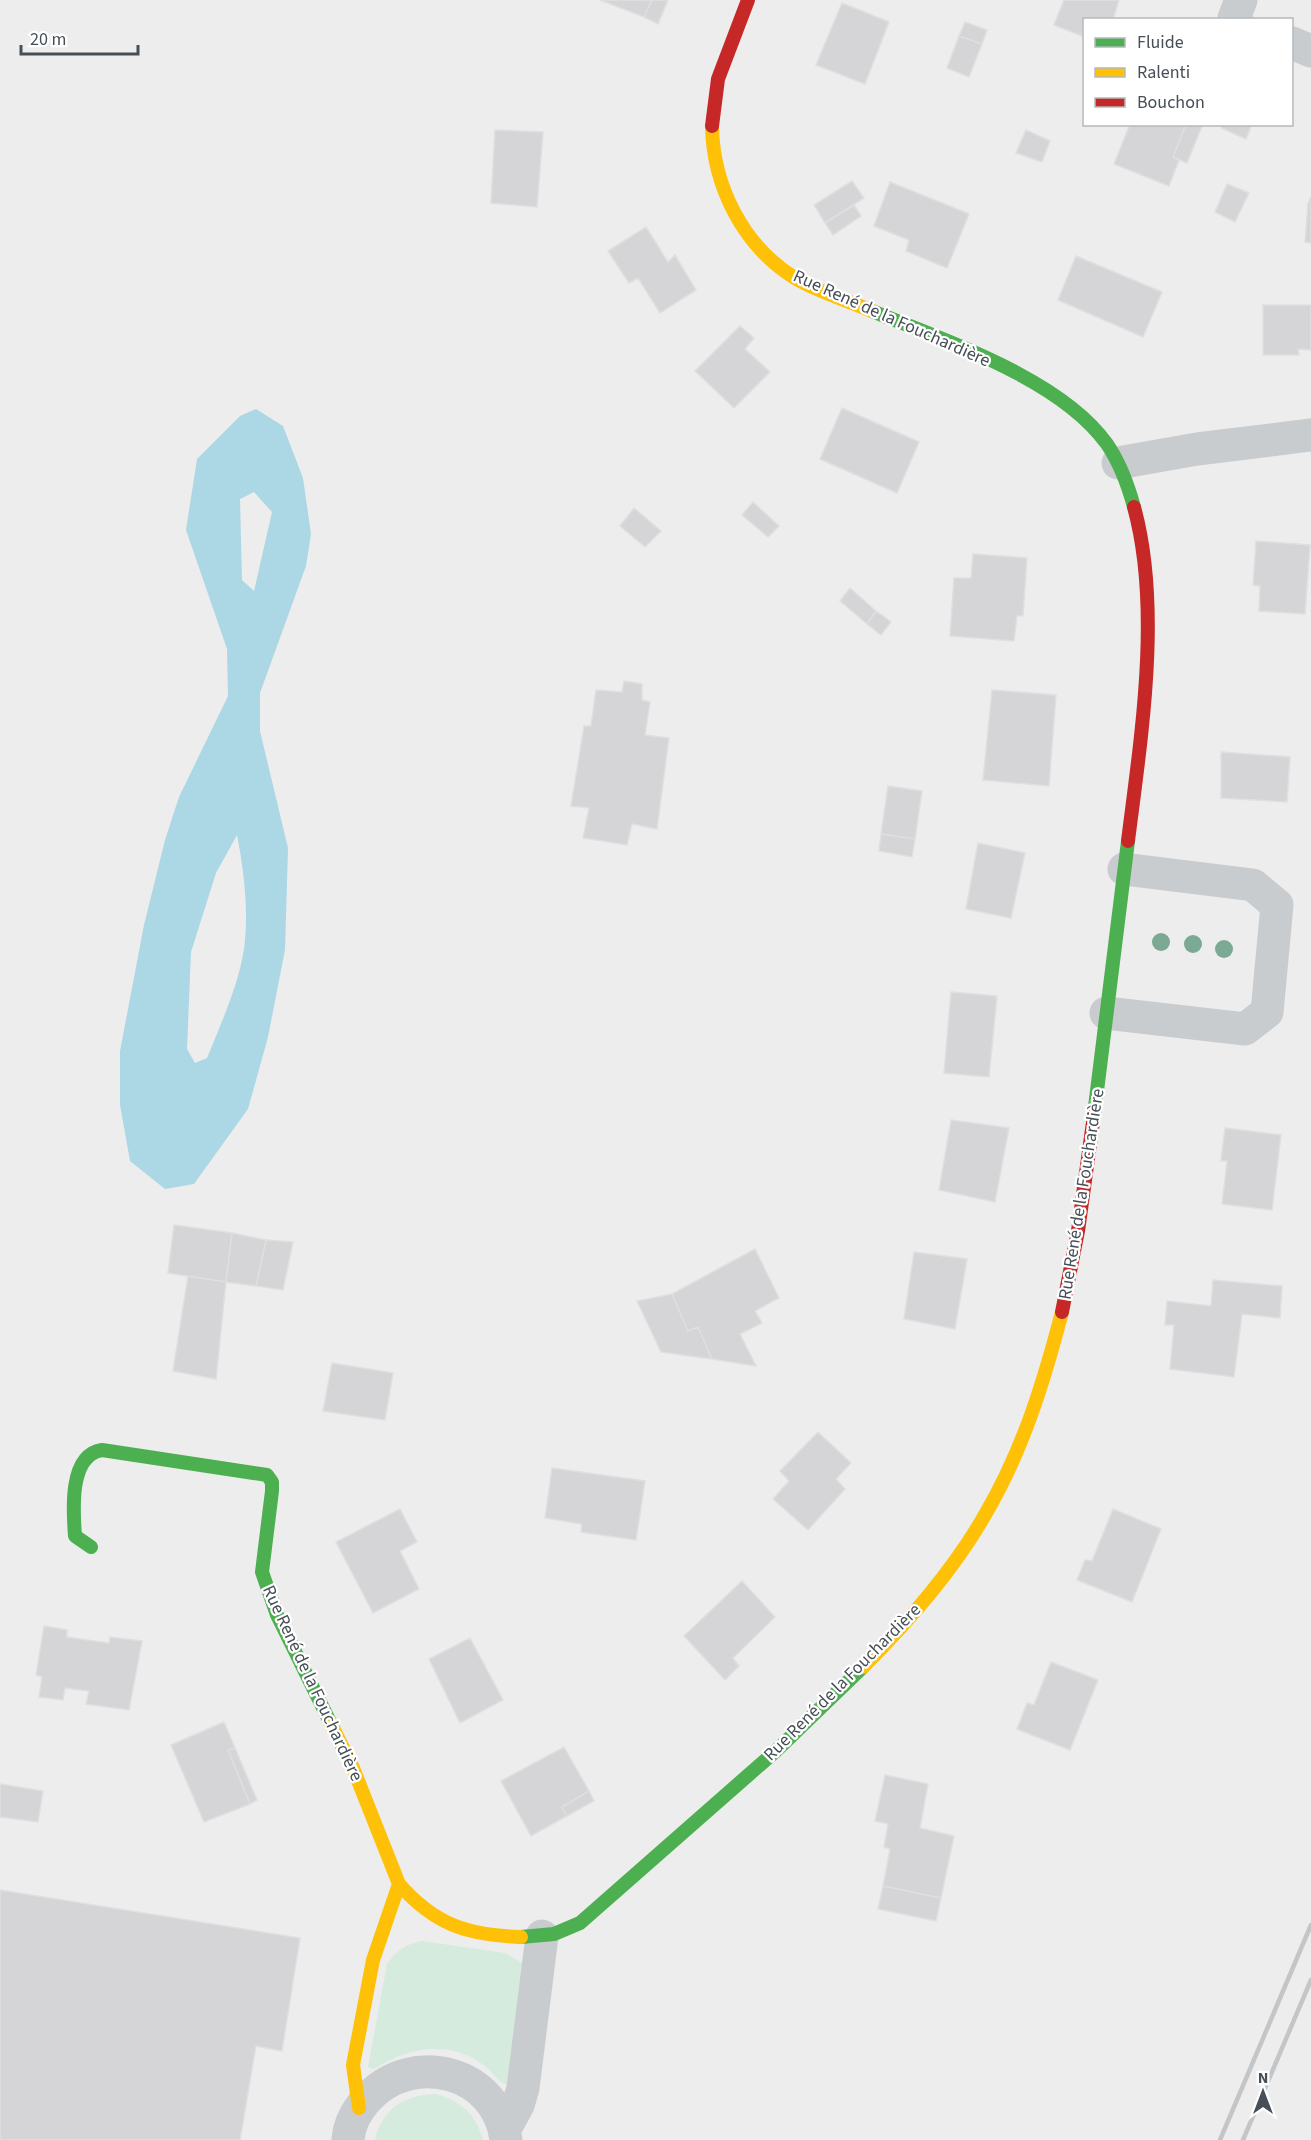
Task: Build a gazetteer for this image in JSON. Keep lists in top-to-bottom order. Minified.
{"streets":{"street":["Rue René de la Fouchardière"]},"legend":["Fluide","Ralenti","Bouchon"],"scale_bar":"20 m","north":"top"}
